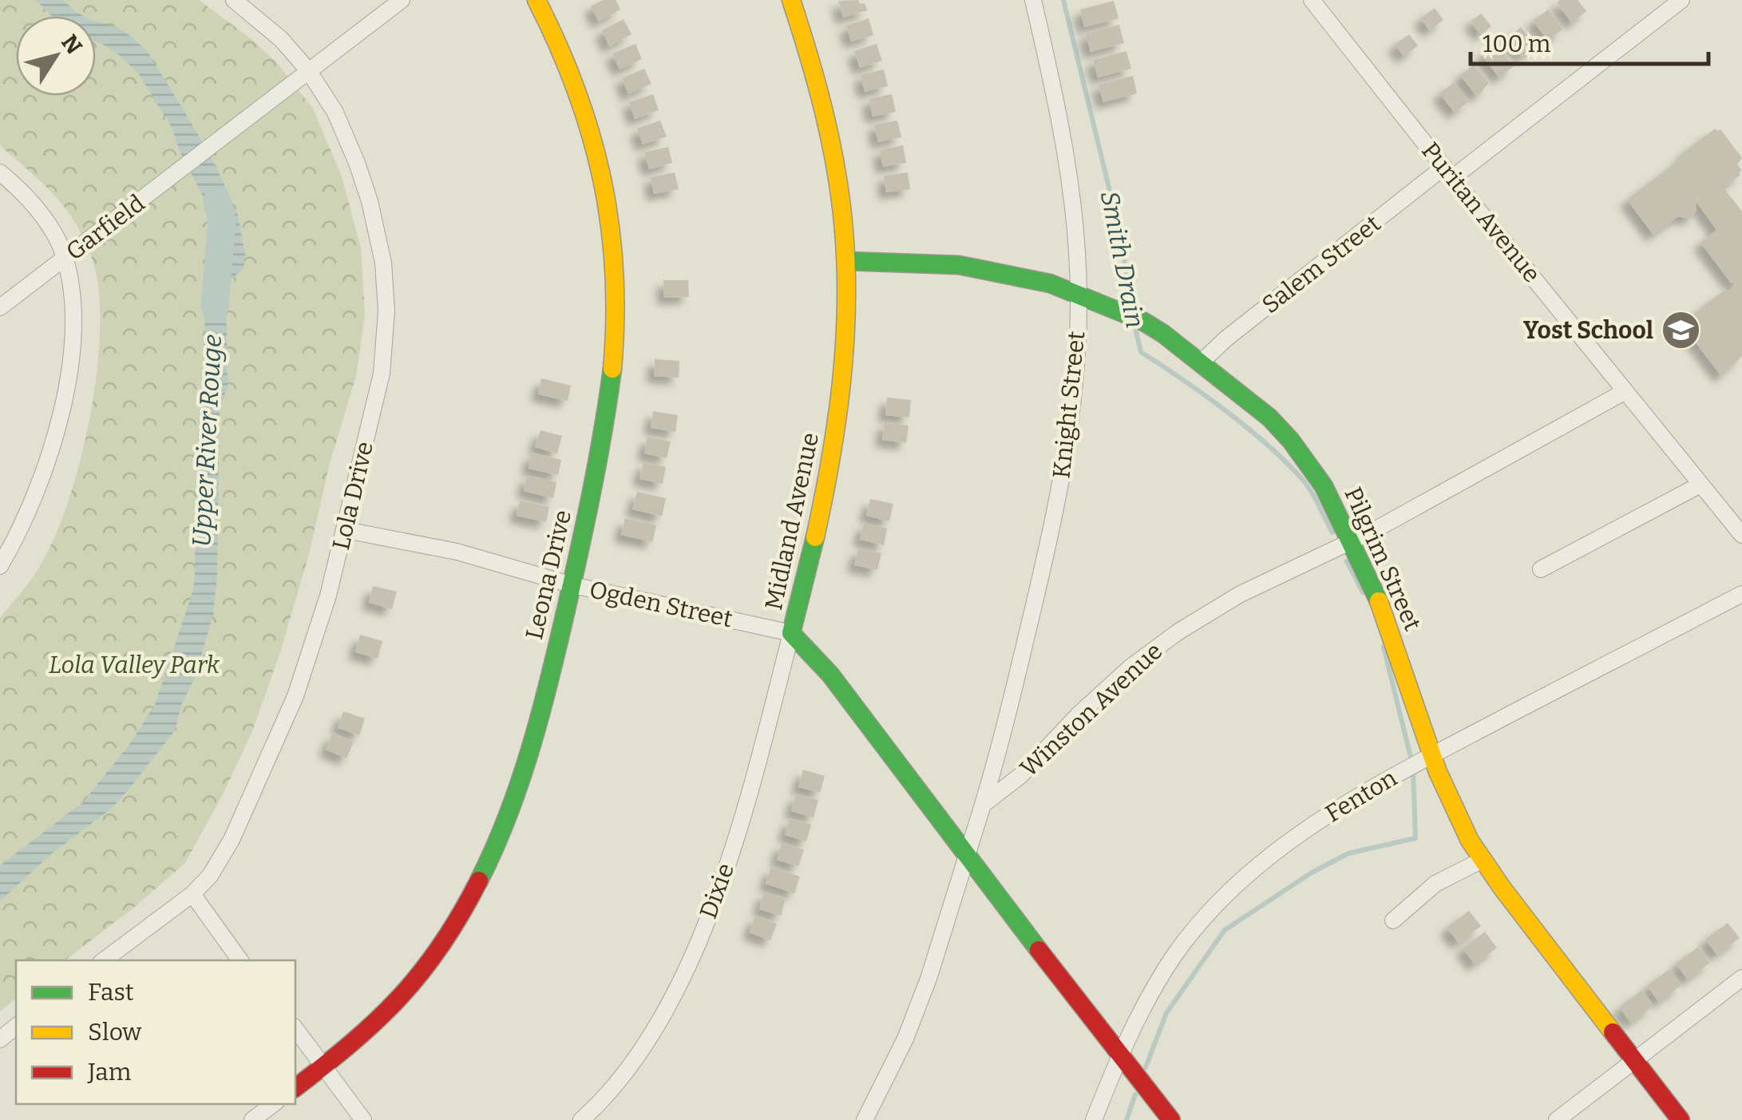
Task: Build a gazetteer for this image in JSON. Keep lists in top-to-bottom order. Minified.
{"streets":{"street":["Puritan Avenue","Garfield","Salem Street","Knight Street","Lola Drive","Midland Avenue","Pilgrim Street","Leona Drive","Ogden Street","Winston Avenue","Fenton","Dixie"]},"crossings":[["Puritan Avenue","Salem Street"],["Puritan Avenue","Winston Avenue"],["Garfield","Lola Drive"],["Salem Street","Pilgrim Street"],["Knight Street","Pilgrim Street"],["Knight Street","Winston Avenue"],["Lola Drive","Ogden Street"],["Midland Avenue","Pilgrim Street"],["Midland Avenue","Ogden Street"],["Midland Avenue","Fenton"],["Midland Avenue","Dixie"],["Pilgrim Street","Winston Avenue"],["Pilgrim Street","Fenton"],["Leona Drive","Ogden Street"],["Ogden Street","Dixie"]],"water":["Smith Drain","Upper River Rouge"],"parks":["Lola Valley Park"],"places":{"school or university":["Yost School"]},"legend":["Fast","Slow","Jam"],"scale_bar":"100 m","north":"top right"}
